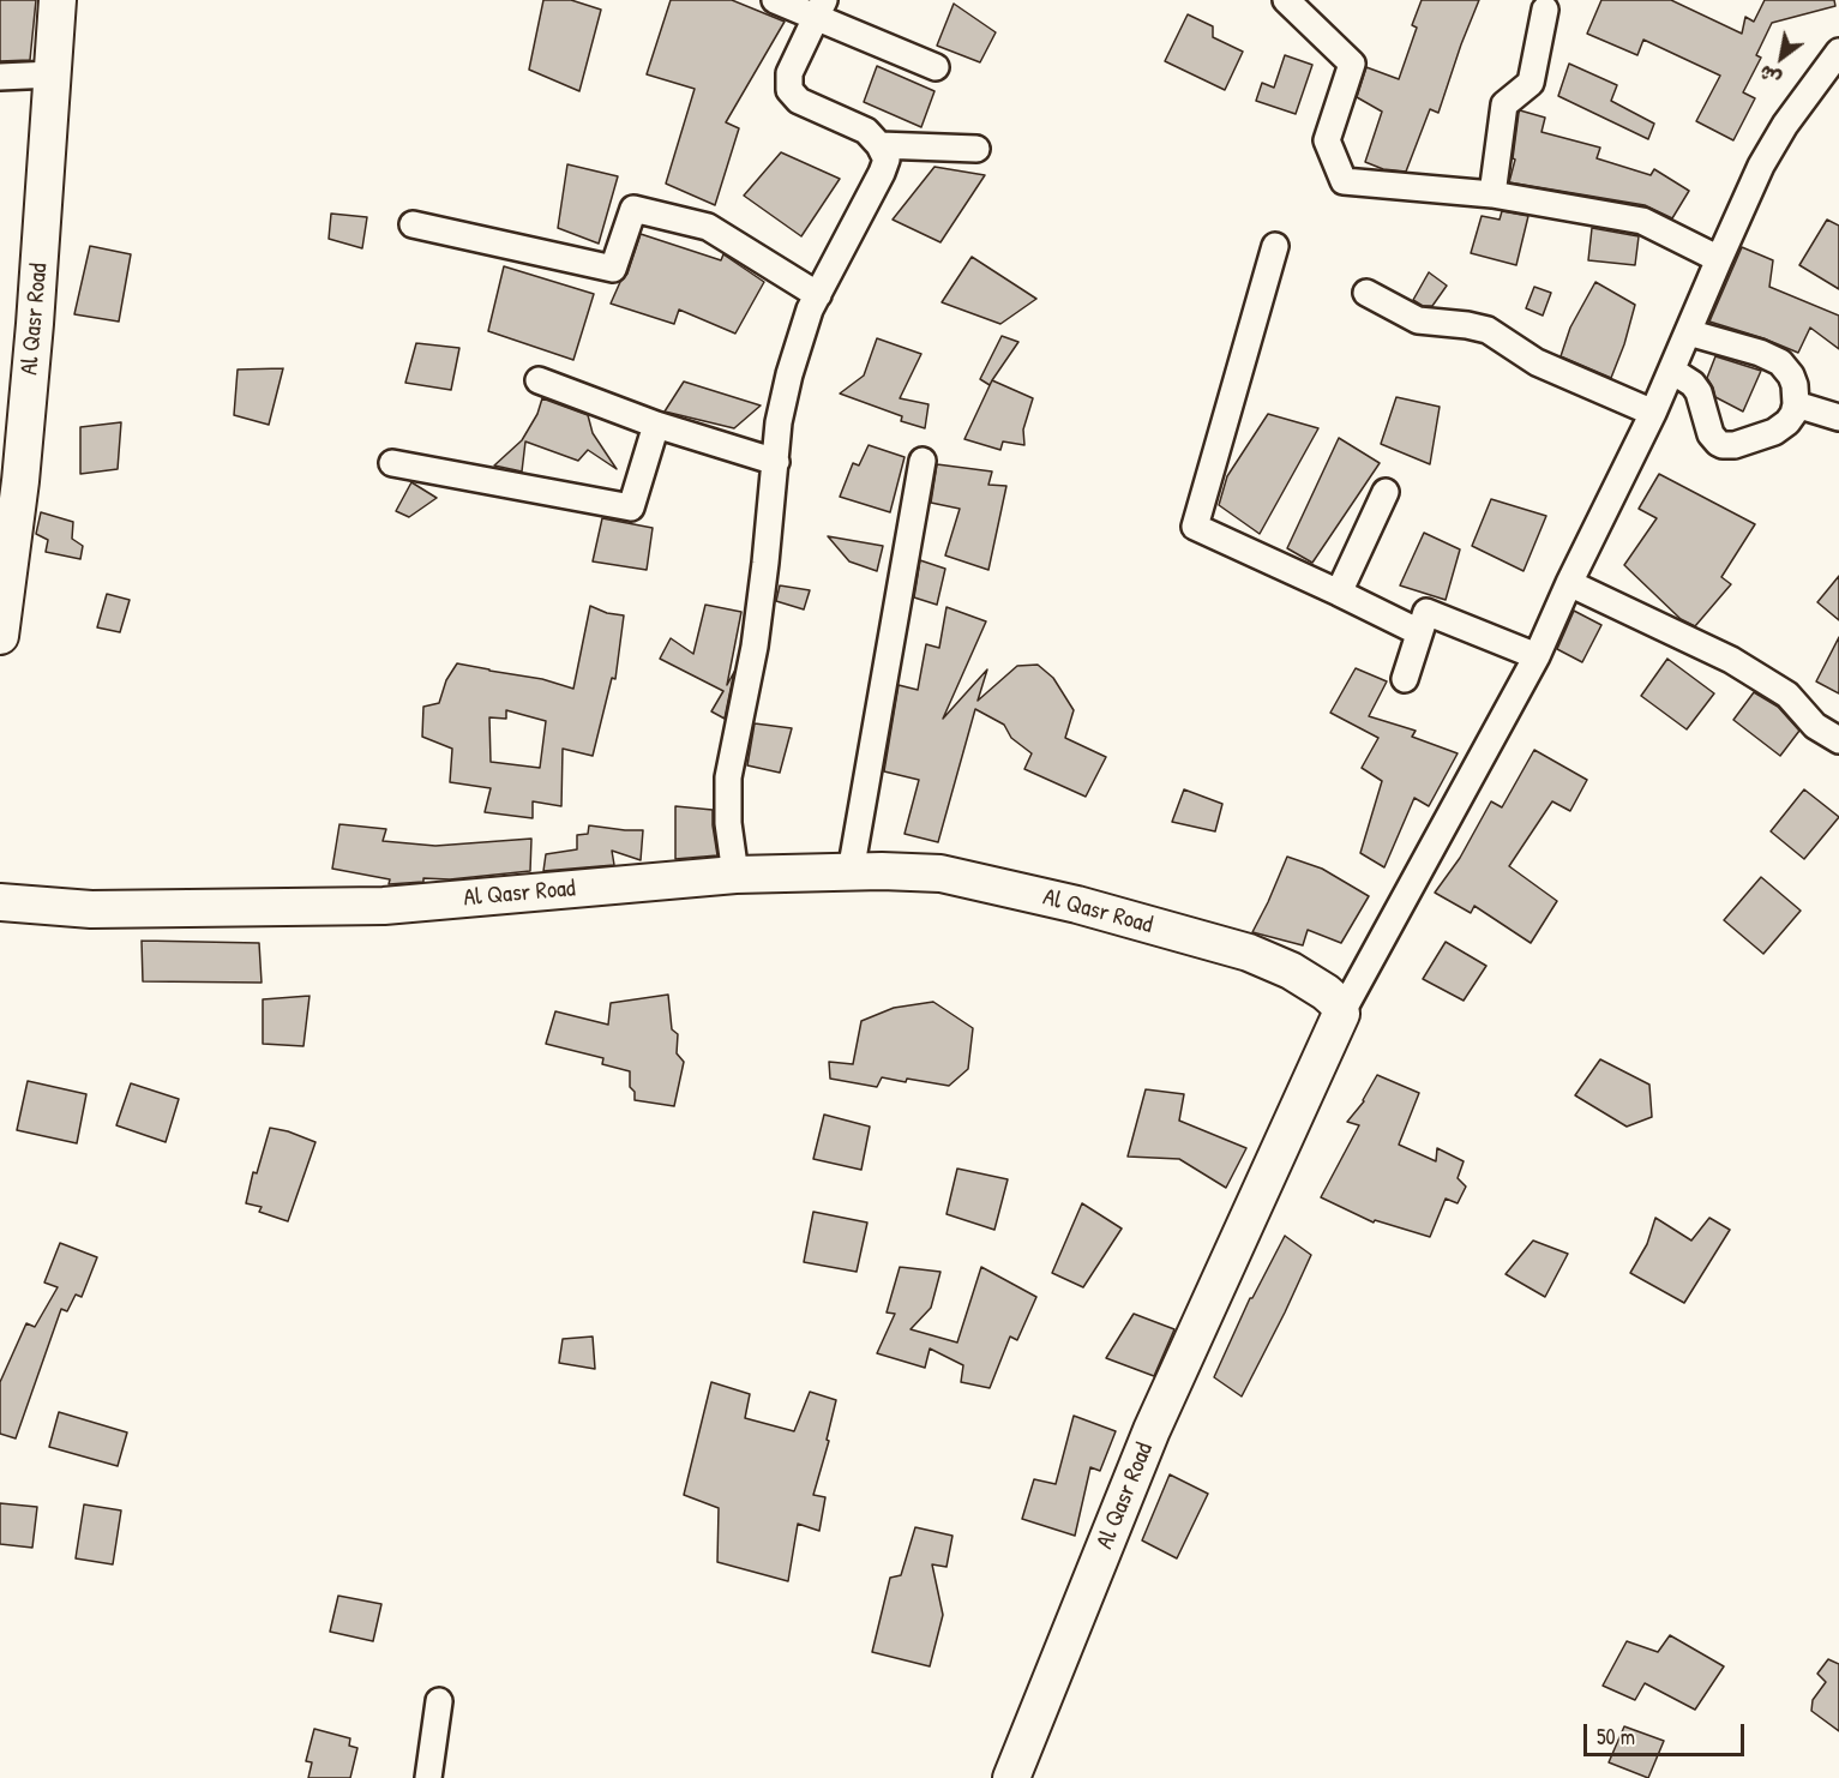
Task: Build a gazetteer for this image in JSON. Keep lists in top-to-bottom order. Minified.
{"streets":{"street":["Al Qasr Road"]},"scale_bar":"50 m","north":"bottom left"}
